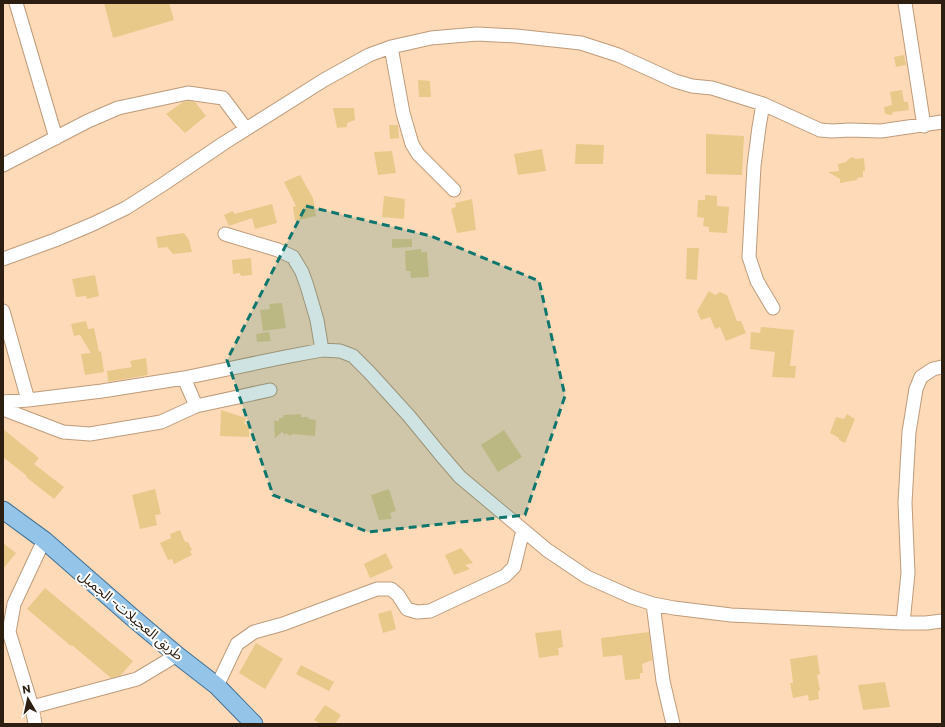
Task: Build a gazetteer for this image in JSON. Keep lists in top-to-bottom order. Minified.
{"streets":{"main road":["طريق العجيلات- الجميل"]},"north":"top"}
